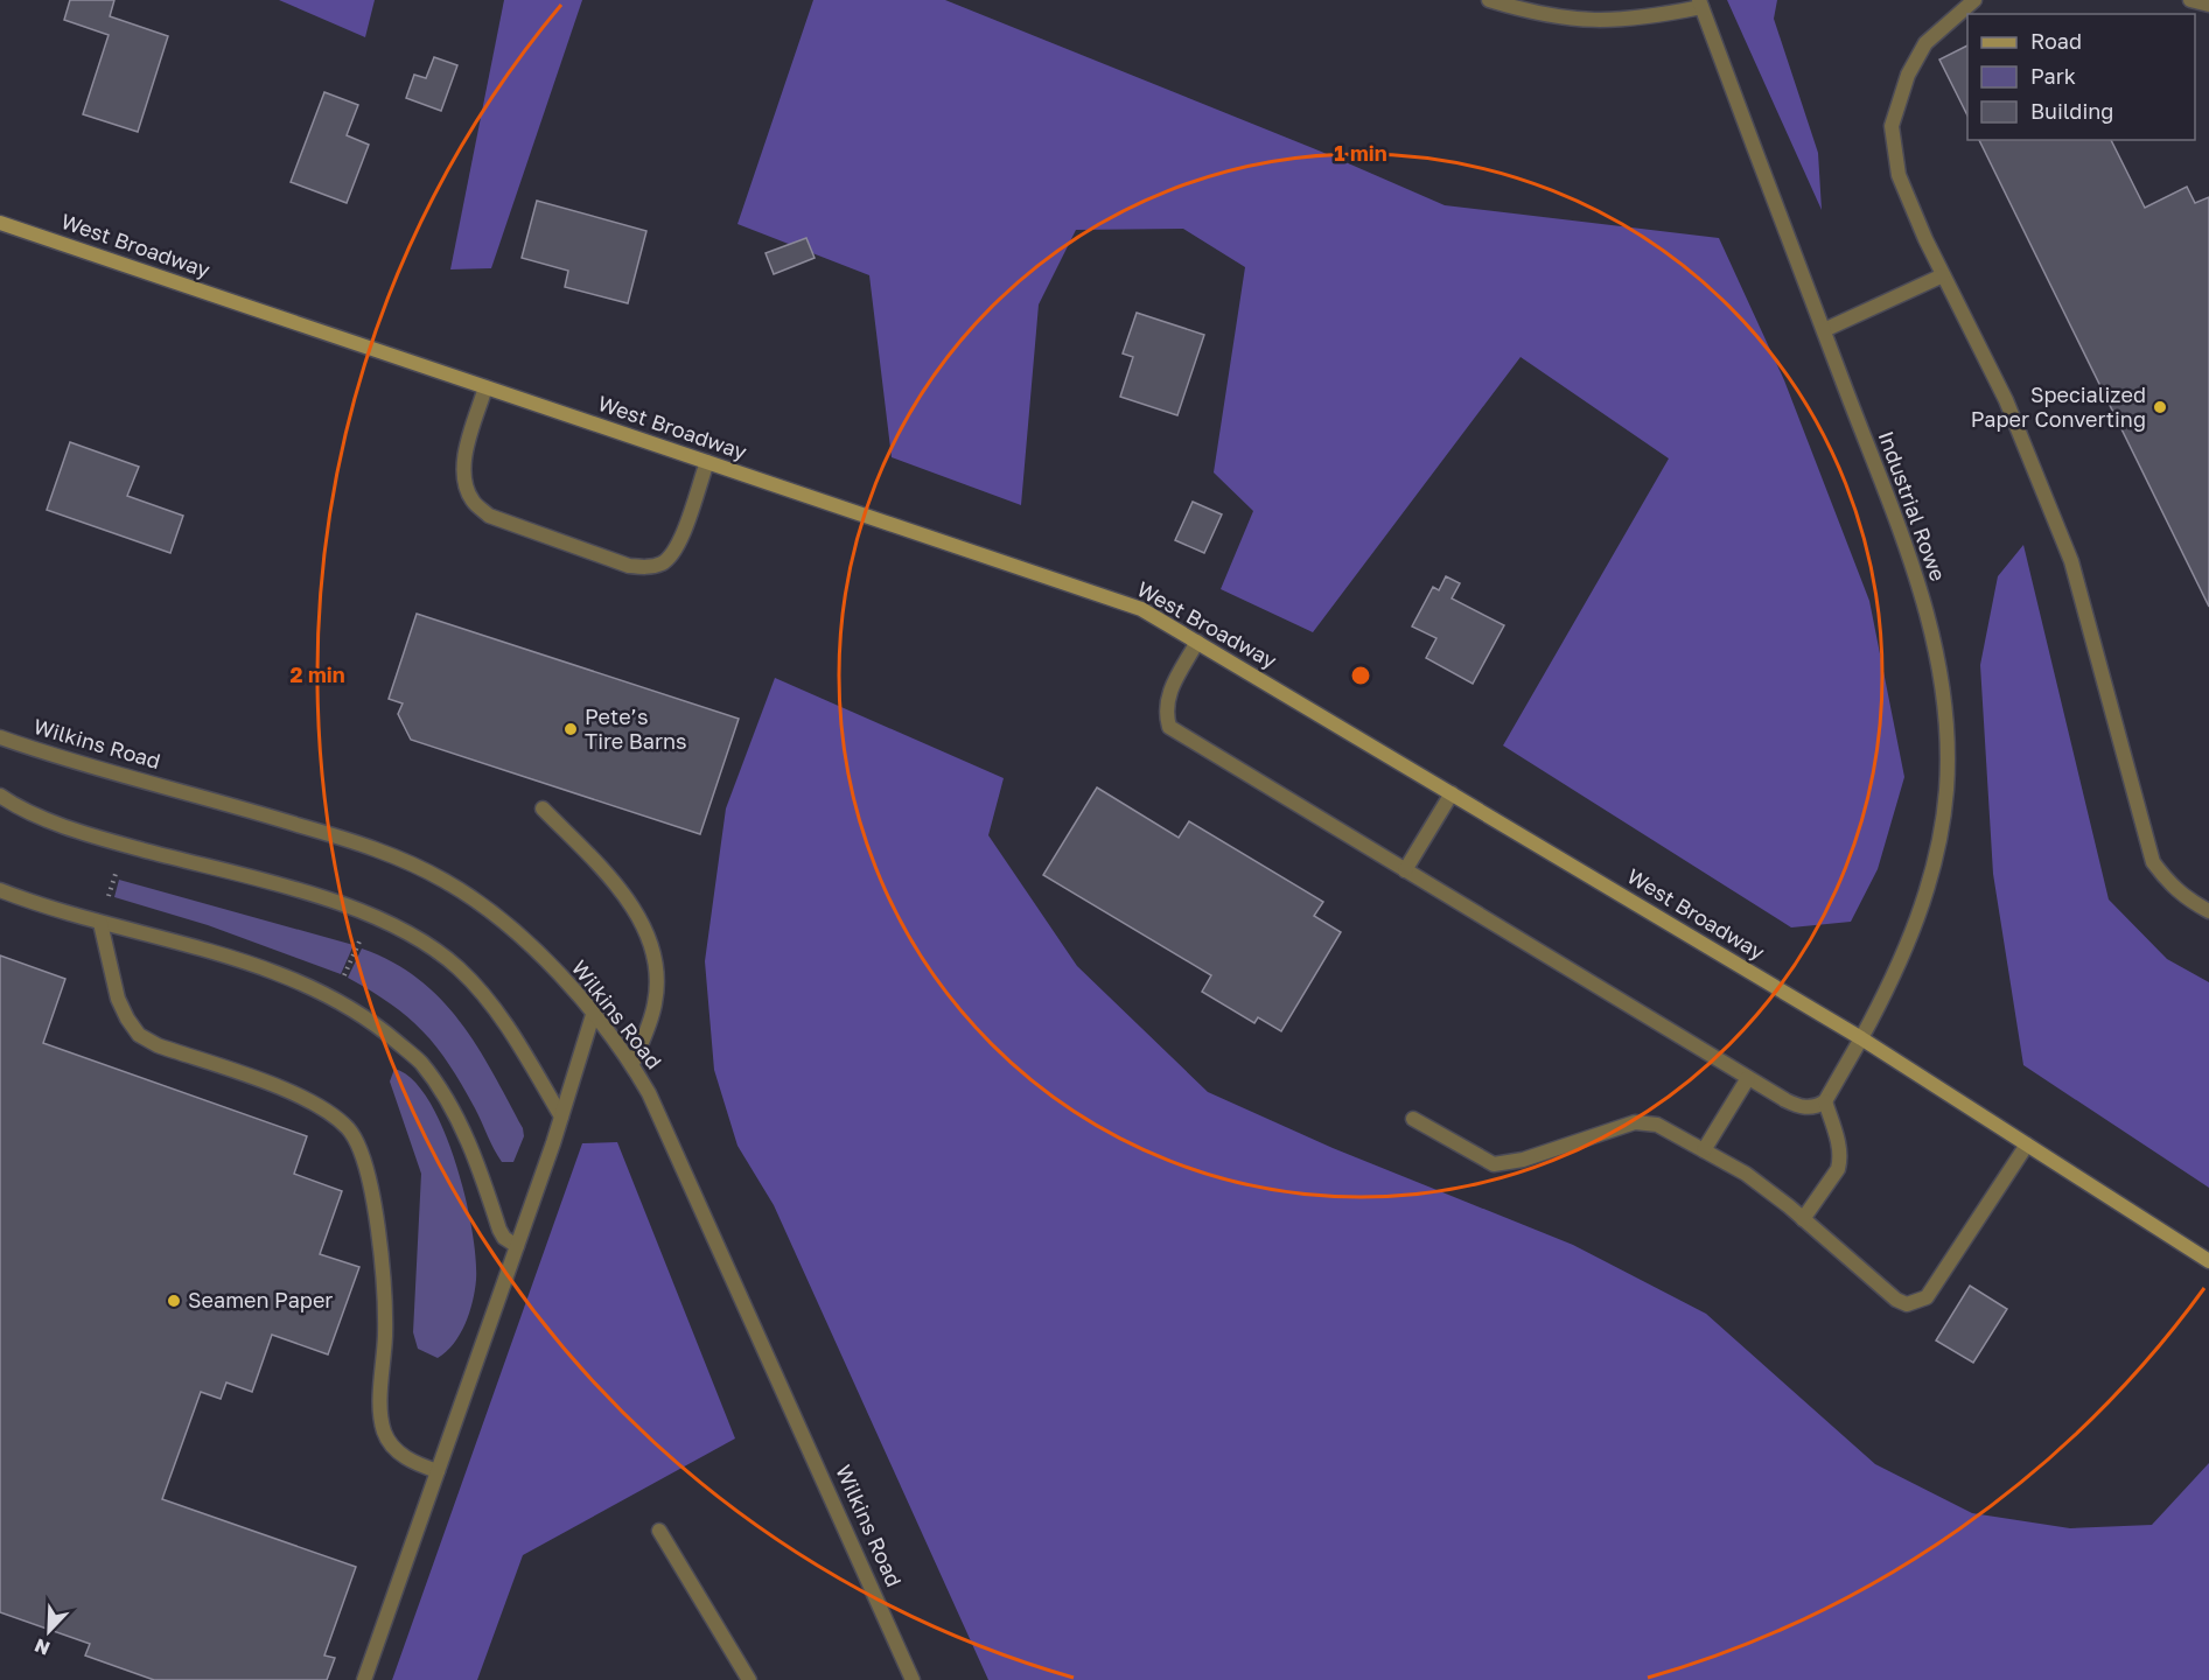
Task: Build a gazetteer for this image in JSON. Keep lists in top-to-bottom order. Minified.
{"streets":{"main road":["West Broadway"],"street":["Industrial Rowe","Wilkins Road"]},"crossings":[["West Broadway","Industrial Rowe"]],"places":["Specialized Paper Converting","Pete’s Tire Barns","Seamen Paper"],"legend":["Road","Park","Building"],"north":"bottom left","rings":["1 min","2 min"]}
